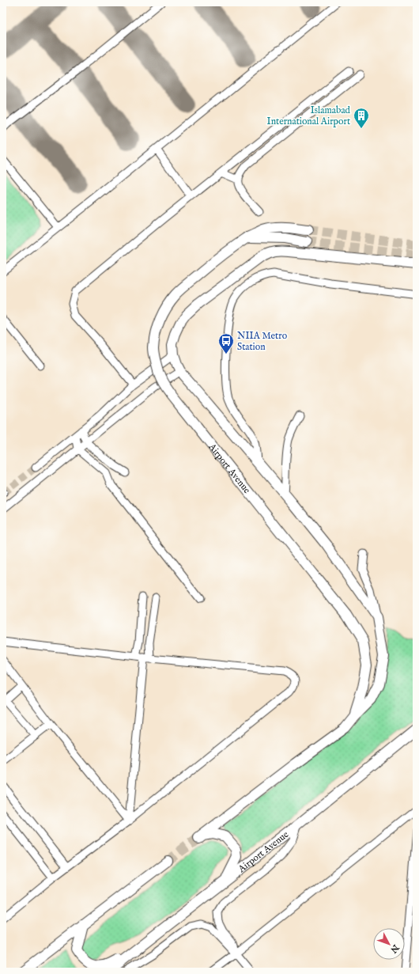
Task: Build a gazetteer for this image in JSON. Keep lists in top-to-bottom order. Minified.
{"streets":{"main road":["Airport Avenue"]},"places":{"building":["Islamabad International Airport"],"bus stop":["NIIA Metro Station"]},"north":"bottom right"}
